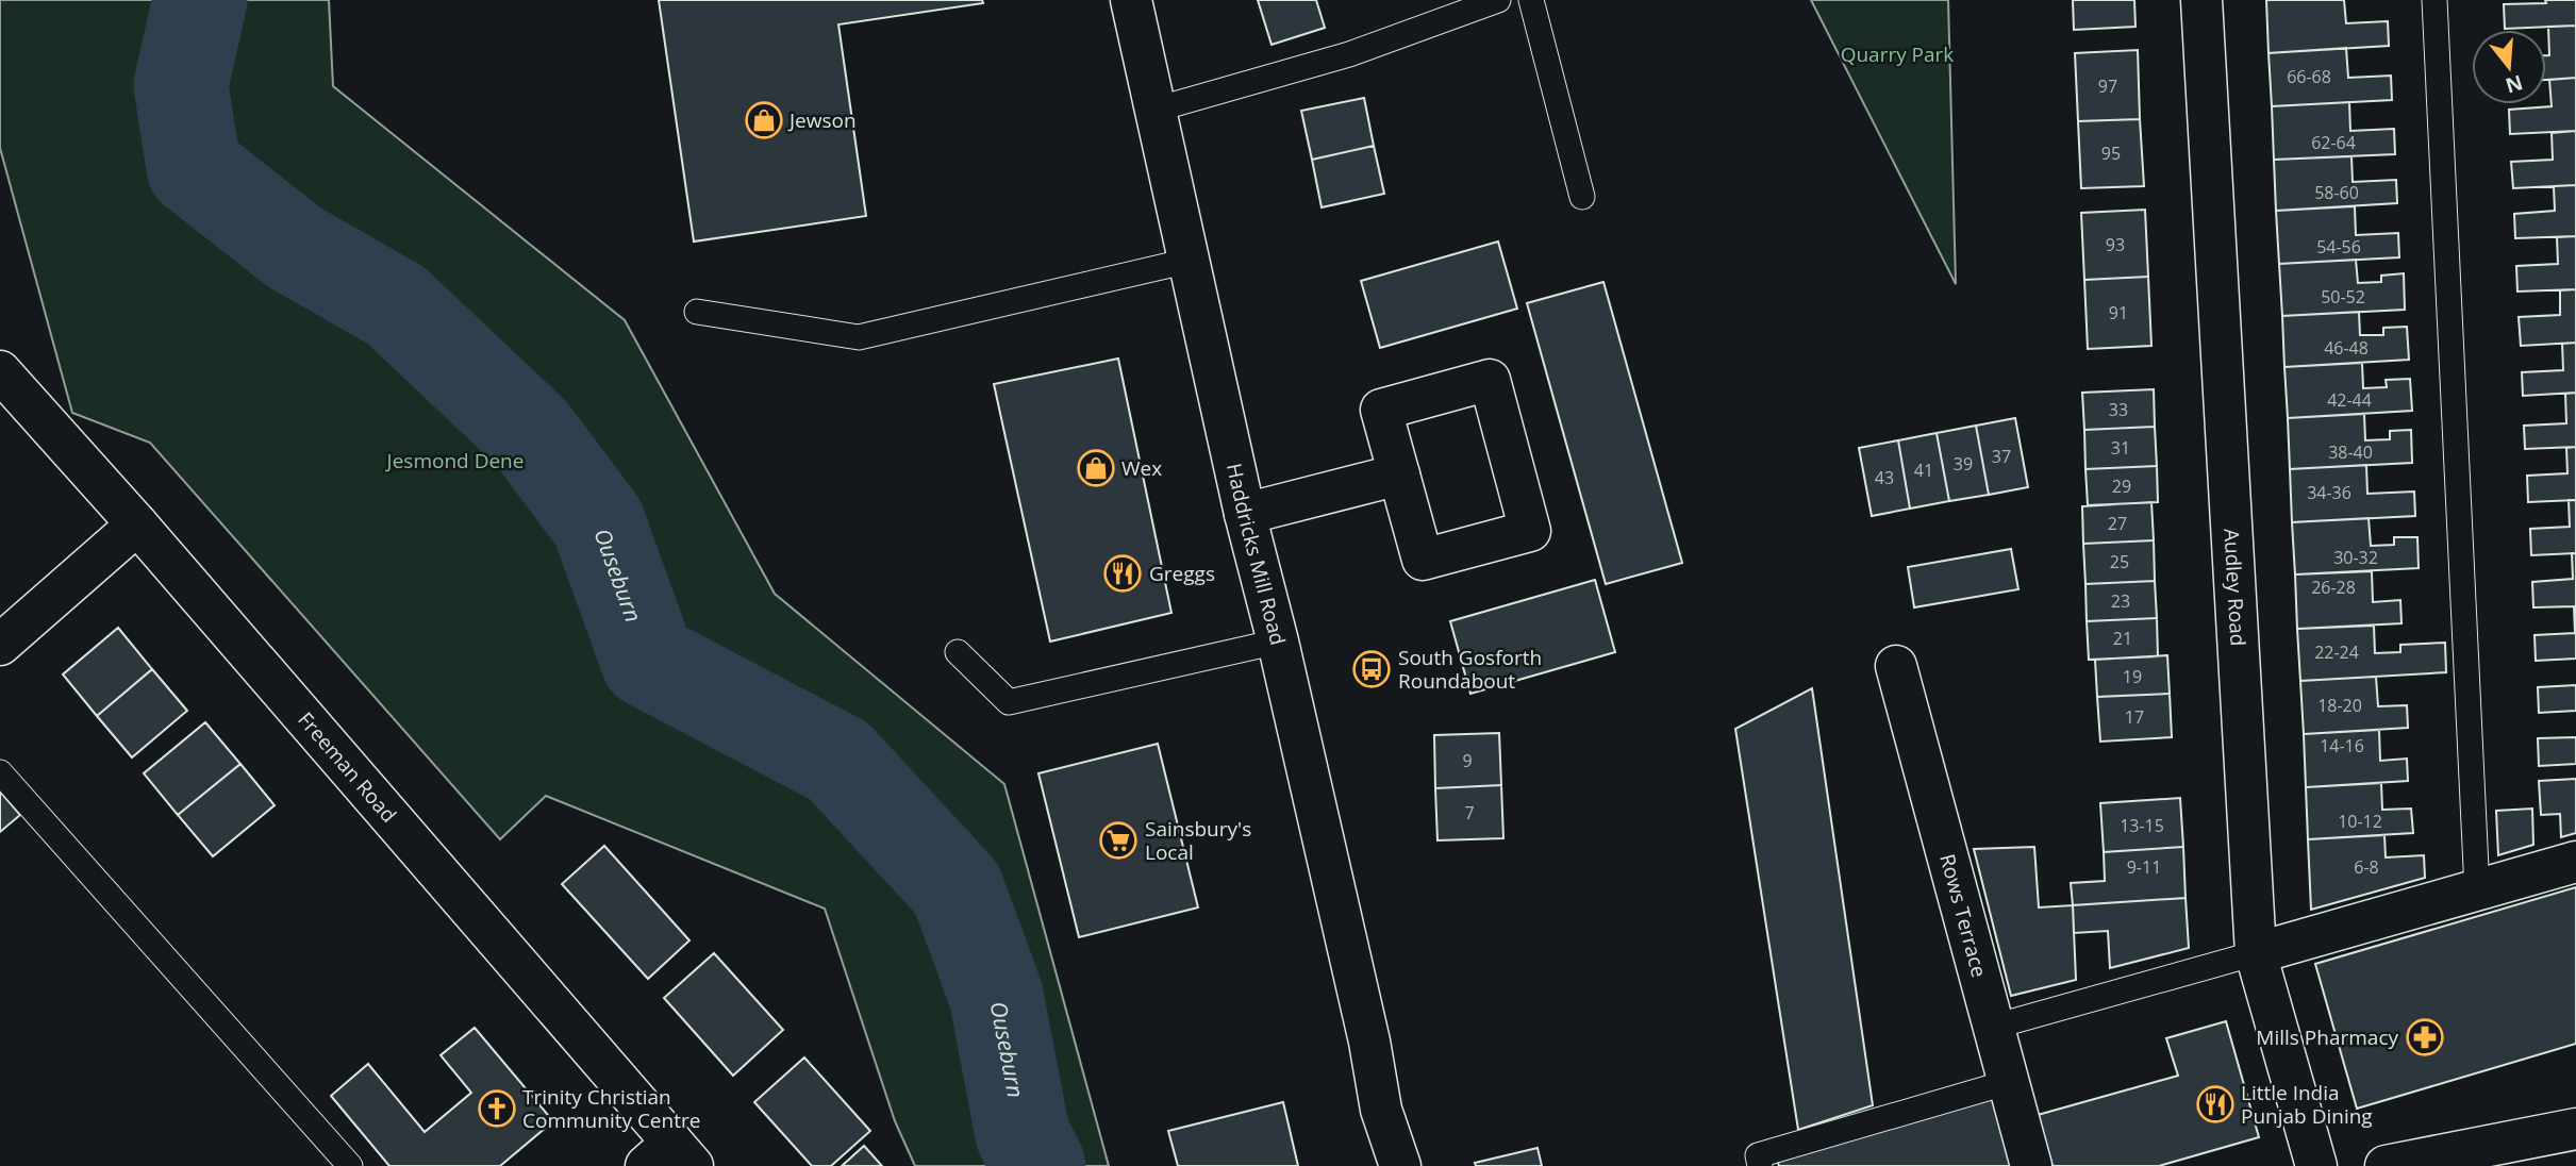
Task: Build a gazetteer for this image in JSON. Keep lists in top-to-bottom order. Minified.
{"streets":{"street":["Haddricks Mill Road","Audley Road","Freeman Road","Rows Terrace"]},"water":["Ouseburn"],"parks":["Quarry Park","Jesmond Dene"],"places":{"shop":["Jewson","Wex"],"restaurant":["Greggs","Little India Punjab Dining"],"bus stop":["South Gosforth Roundabout"],"supermarket":["Sainsbury's Local"],"pharmacy":["Mills Pharmacy"],"church":["Trinity Christian Community Centre"]},"house_numbers":["66-68","97","62-64","95","58-60","93","54-56","50-52","91","46-48","42-44","33","31","38-40","37","39","41","43","29","34-36","27","30-32","25","26-28","23","21","22-24","19","18-20","17","14-16","9","7","10-12","13-15","9-11","6-8"],"north":"bottom"}
